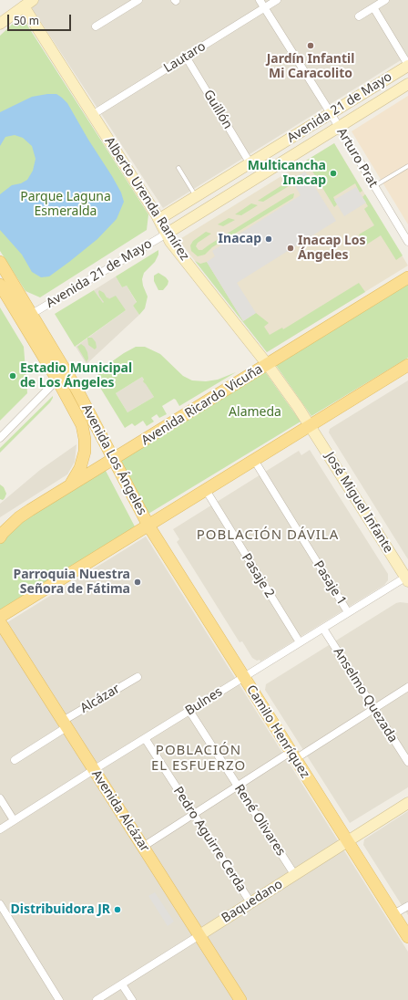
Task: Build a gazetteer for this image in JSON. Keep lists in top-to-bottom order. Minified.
{"streets":{"main road":["Avenida Ricardo Vicuña","Avenida Los Ángeles","Camilo Henríquez","Avenida Alcázar"],"street":["Lautaro","Avenida 21 de Mayo","Guillón","Arturo Prat","Alberto Urenda Ramírez","José Miguel Infante","Pasaje 2","Pasaje 1","Anselmo Quezada","Alcázar","Bulnes","René Olivares","Pedro Aguirre Cerda","Baquedano"]},"crossings":[["Lautaro","Guillón"],["Lautaro","Arturo Prat"],["Lautaro","Alberto Urenda Ramírez"],["Avenida 21 de Mayo","Guillón"],["Avenida 21 de Mayo","Arturo Prat"],["Avenida 21 de Mayo","Alberto Urenda Ramírez"],["Avenida 21 de Mayo","Avenida Los Ángeles"],["Alberto Urenda Ramírez","Avenida Ricardo Vicuña"],["Alberto Urenda Ramírez","José Miguel Infante"],["Avenida Ricardo Vicuña","Avenida Los Ángeles"],["Avenida Los Ángeles","Camilo Henríquez"],["José Miguel Infante","Bulnes"],["Pasaje 2","Bulnes"],["Pasaje 1","Bulnes"],["Anselmo Quezada","Bulnes"],["Alcázar","Avenida Alcázar"],["Bulnes","Camilo Henríquez"],["Bulnes","Avenida Alcázar"],["Bulnes","René Olivares"],["Bulnes","Pedro Aguirre Cerda"],["Camilo Henríquez","Baquedano"],["Avenida Alcázar","Baquedano"],["René Olivares","Baquedano"],["Pedro Aguirre Cerda","Baquedano"]],"districts":["POBLACIÓN DÁVILA","POBLACIÓN EL ESFUERZO"],"parks":["Parque Laguna Esmeralda","Alameda"],"places":["Jardín Infantil Mi Caracolito","Multicancha Inacap","Inacap","Inacap Los Ángeles","Estadio Municipal de Los Ángeles","Parroquia Nuestra Señora de Fátima","Distribuidora JR"],"scale_bar":"50 m"}
